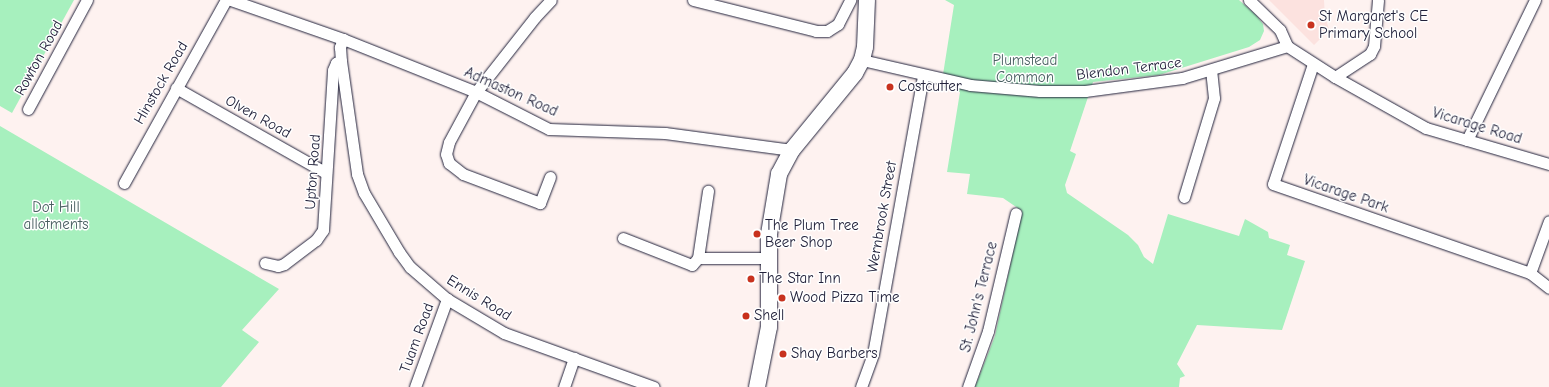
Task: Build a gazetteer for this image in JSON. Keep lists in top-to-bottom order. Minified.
{"streets":{"street":["Rowton Road","Blendon Terrace","Hinstock Road","Admaston Road","Olven Road","Vicarage Road","Upton Road","Vicarage Park","Wernbrook Street","St. John's Terrace","Ennis Road","Tuam Road"]},"crossings":[["Blendon Terrace","Vicarage Road"],["Blendon Terrace","Wernbrook Street"],["Hinstock Road","Olven Road"],["Admaston Road","Ennis Road"],["Olven Road","Upton Road"],["Vicarage Road","Vicarage Park"],["Upton Road","Ennis Road"],["Ennis Road","Tuam Road"]],"parks":["Plumstead Common","Dot Hill allotments"],"places":["St Margaret's CE Primary School","Costcutter","The Plum Tree Beer Shop","The Star Inn","Wood Pizza Time","Shell","Shay Barbers"]}
